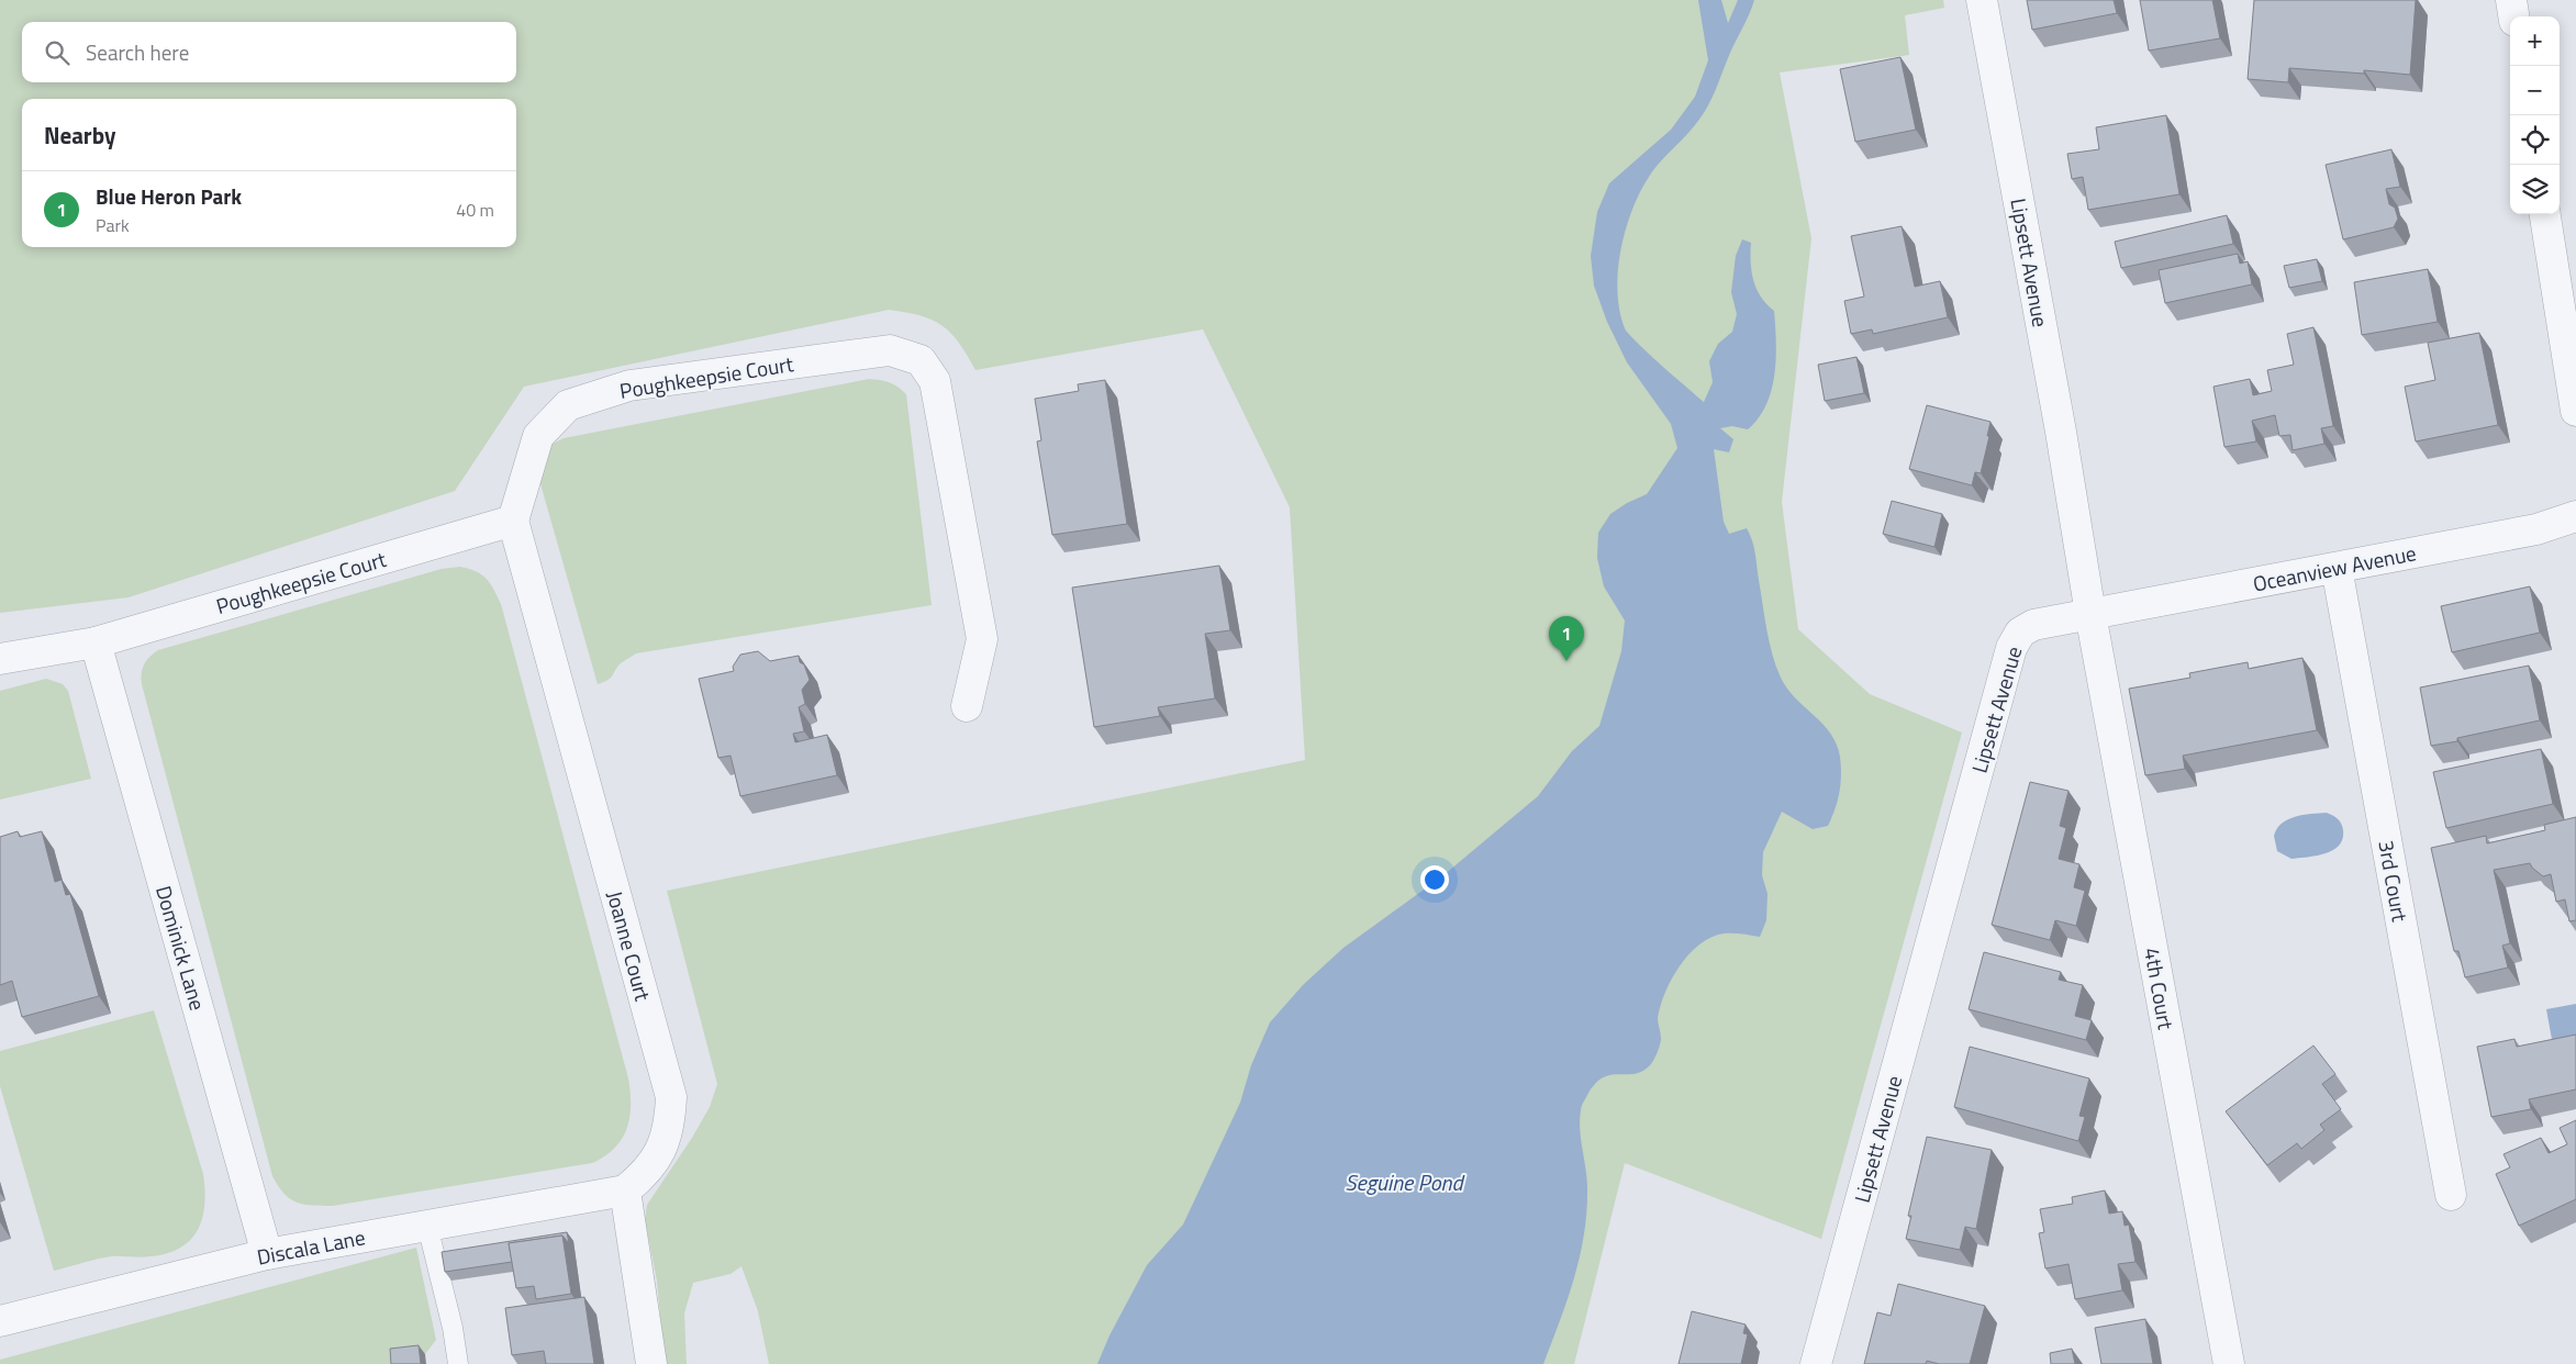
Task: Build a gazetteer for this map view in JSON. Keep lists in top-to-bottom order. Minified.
{"streets":{"street":["Lipsett Avenue","Poughkeepsie Court","Oceanview Avenue","3rd Court","Joanne Court","Dominick Lane","4th Court","Discala Lane"]},"crossings":[["Lipsett Avenue","Oceanview Avenue"],["Lipsett Avenue","4th Court"],["Poughkeepsie Court","Joanne Court"],["Poughkeepsie Court","Dominick Lane"],["Oceanview Avenue","3rd Court"],["Oceanview Avenue","4th Court"],["Joanne Court","Discala Lane"],["Dominick Lane","Discala Lane"]],"water":["Seguine Pond"],"page":{"map_buttons":["+","−"],"search":"Search here","heading":"Nearby","list":[{"mark":"1","name":"Blue Heron Park","note":"Park","value":"40 m"}],"pins":"1"}}
